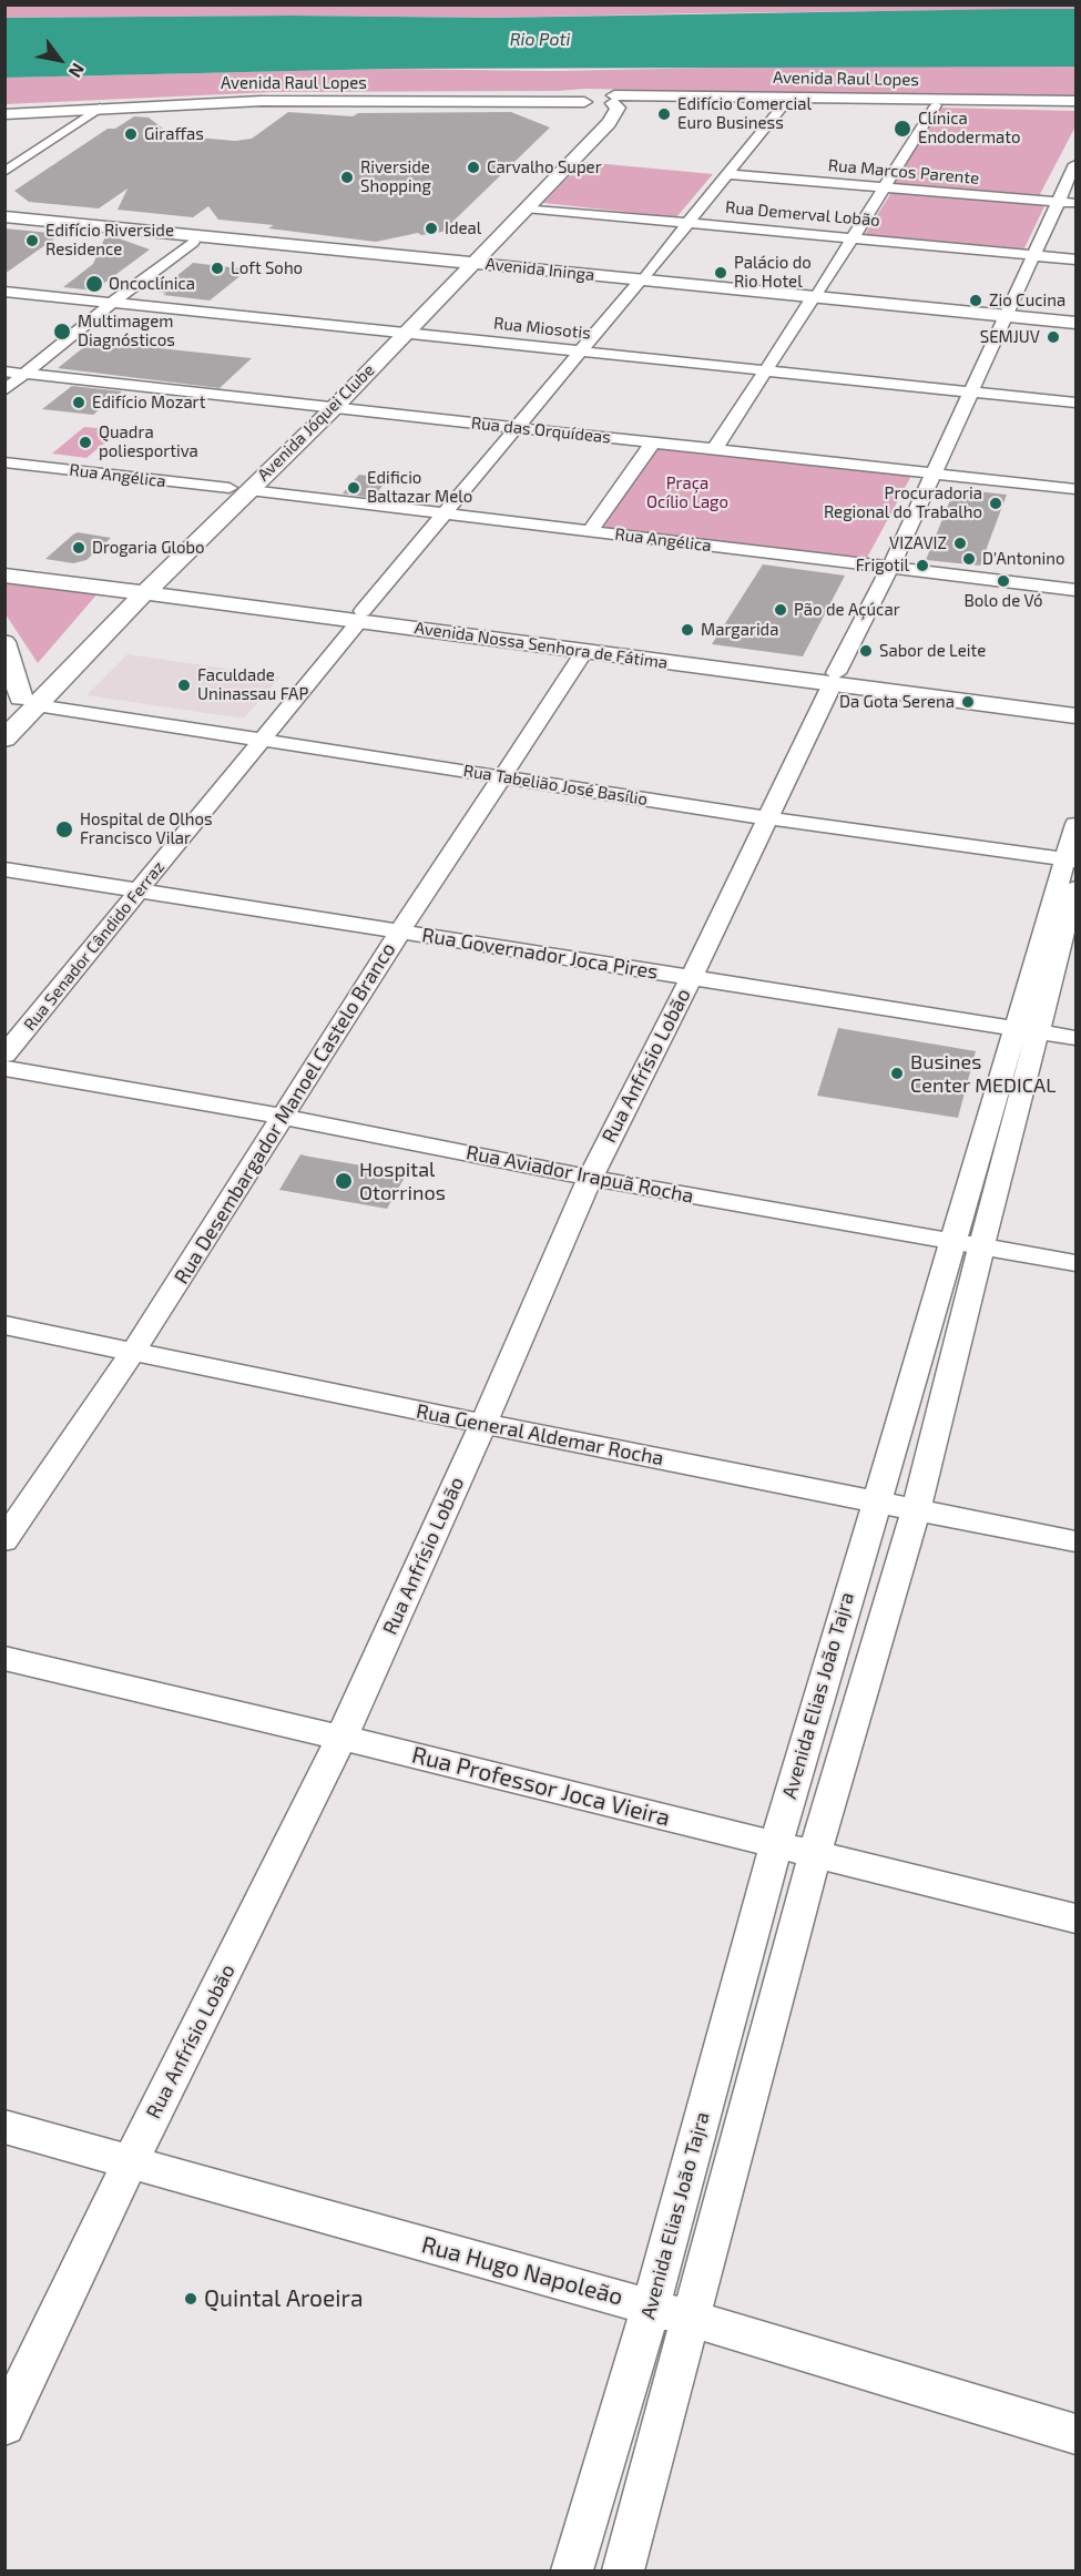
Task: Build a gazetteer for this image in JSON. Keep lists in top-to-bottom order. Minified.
{"streets":{"main road":["Avenida Raul Lopes","Avenida Ininga","Avenida Jóquei Clube","Avenida Nossa Senhora de Fátima"],"street":["Rua Marcos Parente","Rua Demerval Lobão","Rua Miosotis","Rua das Orquídeas","Rua Angélica","Rua Tabelião José Basílio","Rua Senador Cândido Ferraz","Rua Governador Joca Pires","Rua Anfrísio Lobão","Rua Desembargador Manoel Castelo Branco","Rua Aviador Irapuã Rocha","Rua General Aldemar Rocha","Avenida Elias João Tajra","Rua Professor Joca Vieira","Rua Hugo Napoleão"]},"crossings":[["Avenida Raul Lopes","Avenida Jóquei Clube"],["Avenida Raul Lopes","Rua Senador Cândido Ferraz"],["Rua Marcos Parente","Rua Senador Cândido Ferraz"],["Rua Marcos Parente","Rua Anfrísio Lobão"],["Rua Demerval Lobão","Avenida Jóquei Clube"],["Rua Demerval Lobão","Rua Senador Cândido Ferraz"],["Rua Demerval Lobão","Rua Anfrísio Lobão"],["Avenida Ininga","Avenida Jóquei Clube"],["Avenida Ininga","Rua Senador Cândido Ferraz"],["Avenida Ininga","Rua Anfrísio Lobão"],["Rua Miosotis","Avenida Jóquei Clube"],["Rua Miosotis","Rua Senador Cândido Ferraz"],["Rua Miosotis","Rua Anfrísio Lobão"],["Avenida Jóquei Clube","Rua das Orquídeas"],["Avenida Jóquei Clube","Rua Angélica"],["Avenida Jóquei Clube","Avenida Nossa Senhora de Fátima"],["Avenida Jóquei Clube","Rua Tabelião José Basílio"],["Rua das Orquídeas","Rua Senador Cândido Ferraz"],["Rua das Orquídeas","Rua Anfrísio Lobão"],["Rua Angélica","Rua Senador Cândido Ferraz"],["Rua Angélica","Rua Anfrísio Lobão"],["Avenida Nossa Senhora de Fátima","Rua Senador Cândido Ferraz"],["Avenida Nossa Senhora de Fátima","Rua Anfrísio Lobão"],["Avenida Nossa Senhora de Fátima","Rua Desembargador Manoel Castelo Branco"],["Rua Tabelião José Basílio","Rua Senador Cândido Ferraz"],["Rua Tabelião José Basílio","Rua Anfrísio Lobão"],["Rua Tabelião José Basílio","Rua Desembargador Manoel Castelo Branco"],["Rua Tabelião José Basílio","Avenida Elias João Tajra"],["Rua Senador Cândido Ferraz","Rua Governador Joca Pires"],["Rua Governador Joca Pires","Rua Anfrísio Lobão"],["Rua Governador Joca Pires","Rua Desembargador Manoel Castelo Branco"],["Rua Governador Joca Pires","Avenida Elias João Tajra"],["Rua Anfrísio Lobão","Rua Aviador Irapuã Rocha"],["Rua Anfrísio Lobão","Rua General Aldemar Rocha"],["Rua Anfrísio Lobão","Rua Professor Joca Vieira"],["Rua Anfrísio Lobão","Rua Hugo Napoleão"],["Rua Desembargador Manoel Castelo Branco","Rua Aviador Irapuã Rocha"],["Rua Desembargador Manoel Castelo Branco","Rua General Aldemar Rocha"],["Rua Aviador Irapuã Rocha","Avenida Elias João Tajra"],["Rua General Aldemar Rocha","Avenida Elias João Tajra"],["Avenida Elias João Tajra","Rua Professor Joca Vieira"],["Avenida Elias João Tajra","Rua Hugo Napoleão"]],"water":["Rio Poti"],"parks":["Praça Ocílio Lago"],"places":["Edifício Comercial Euro Business","Clínica Endodermato","Giraffas","Carvalho Super","Riverside Shopping","Ideal","Edifício Riverside Residence","Loft Soho","Palácio do Rio Hotel","Oncoclínica","Zio Cucina","Multimagem Diagnósticos","SEMJUV","Edifício Mozart","Quadra poliesportiva","Edificio Baltazar Melo","Procuradoria Regional do Trabalho","VIZAVIZ","Drogaria Globo","D'Antonino","Frigotil","Bolo de Vó","Pão de Açúcar","Margarida","Sabor de Leite","Faculdade Uninassau FAP","Da Gota Serena","Hospital de Olhos Francisco Vilar","Busines Center MEDICAL","Hospital Otorrinos","Quintal Aroeira"],"north":"bottom right"}
